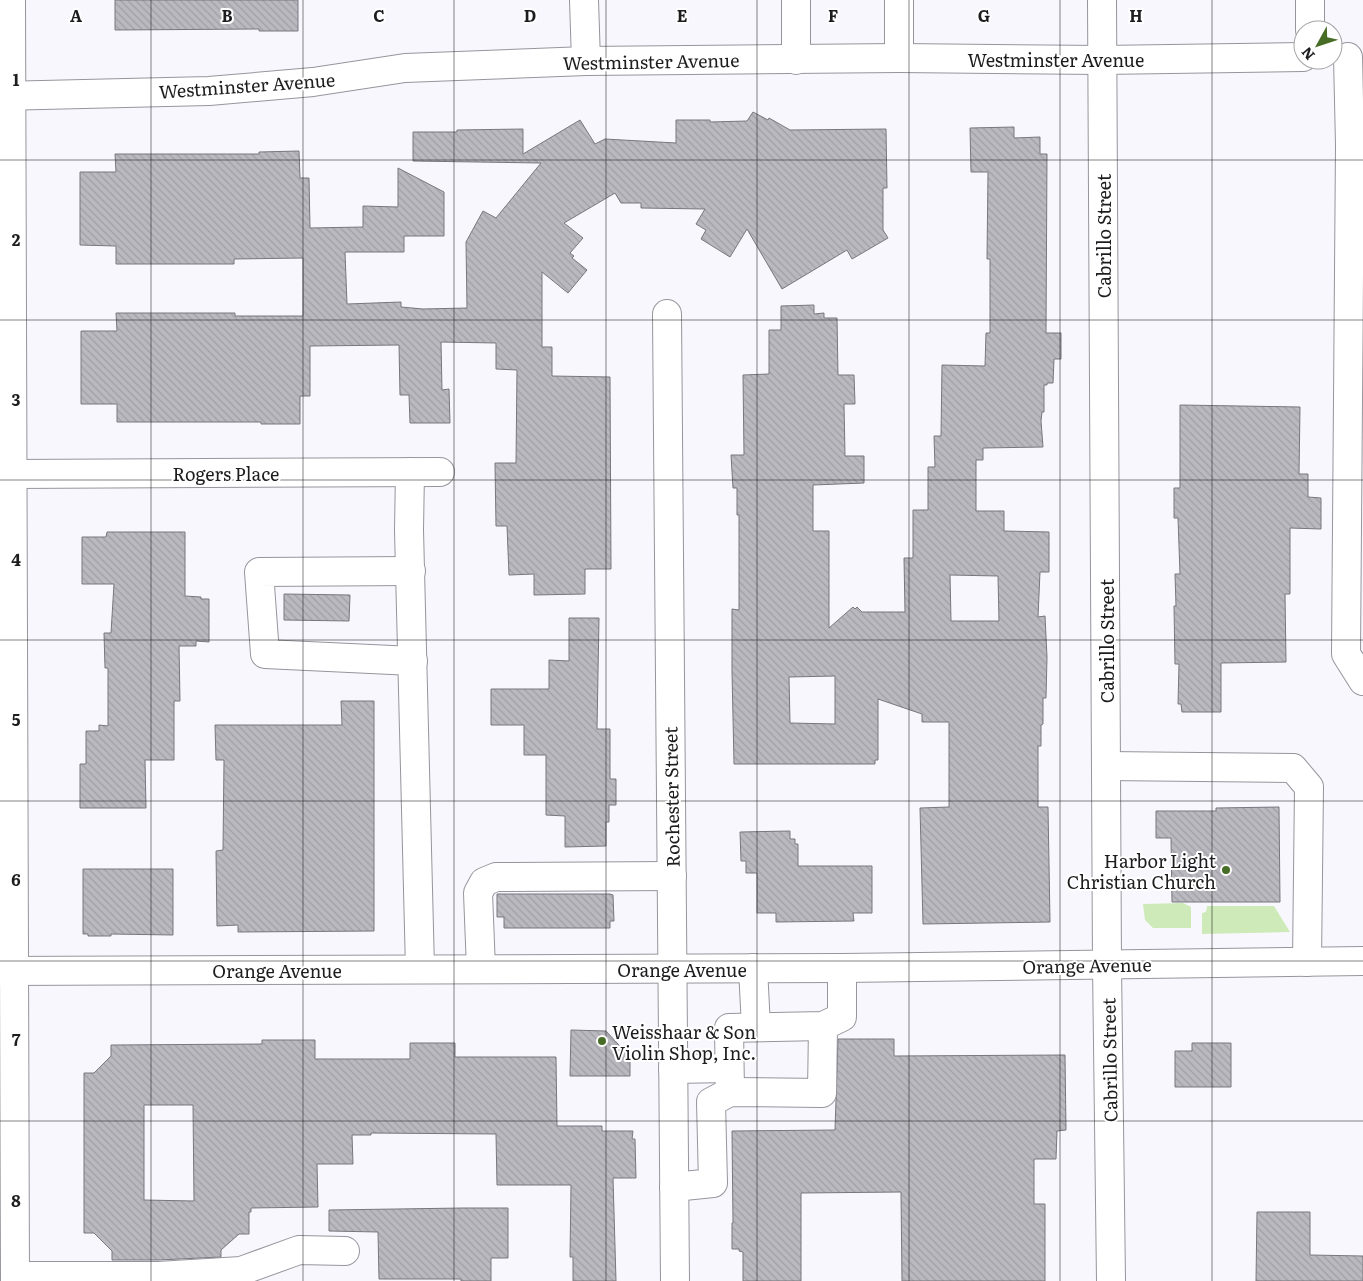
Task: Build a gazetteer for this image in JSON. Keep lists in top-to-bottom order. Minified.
{"streets":{"street":["Westminster Avenue","Cabrillo Street","Rogers Place","Rochester Street","Orange Avenue"]},"crossings":[["Westminster Avenue","Cabrillo Street"],["Cabrillo Street","Orange Avenue"],["Rochester Street","Orange Avenue"]],"places":["Harbor Light Christian Church","Weisshaar & Son Violin Shop, Inc."],"north":"bottom left","grid":{"columns":["A","B","C","D","E","F","G","H"],"rows":["1","2","3","4","5","6","7","8"]}}
